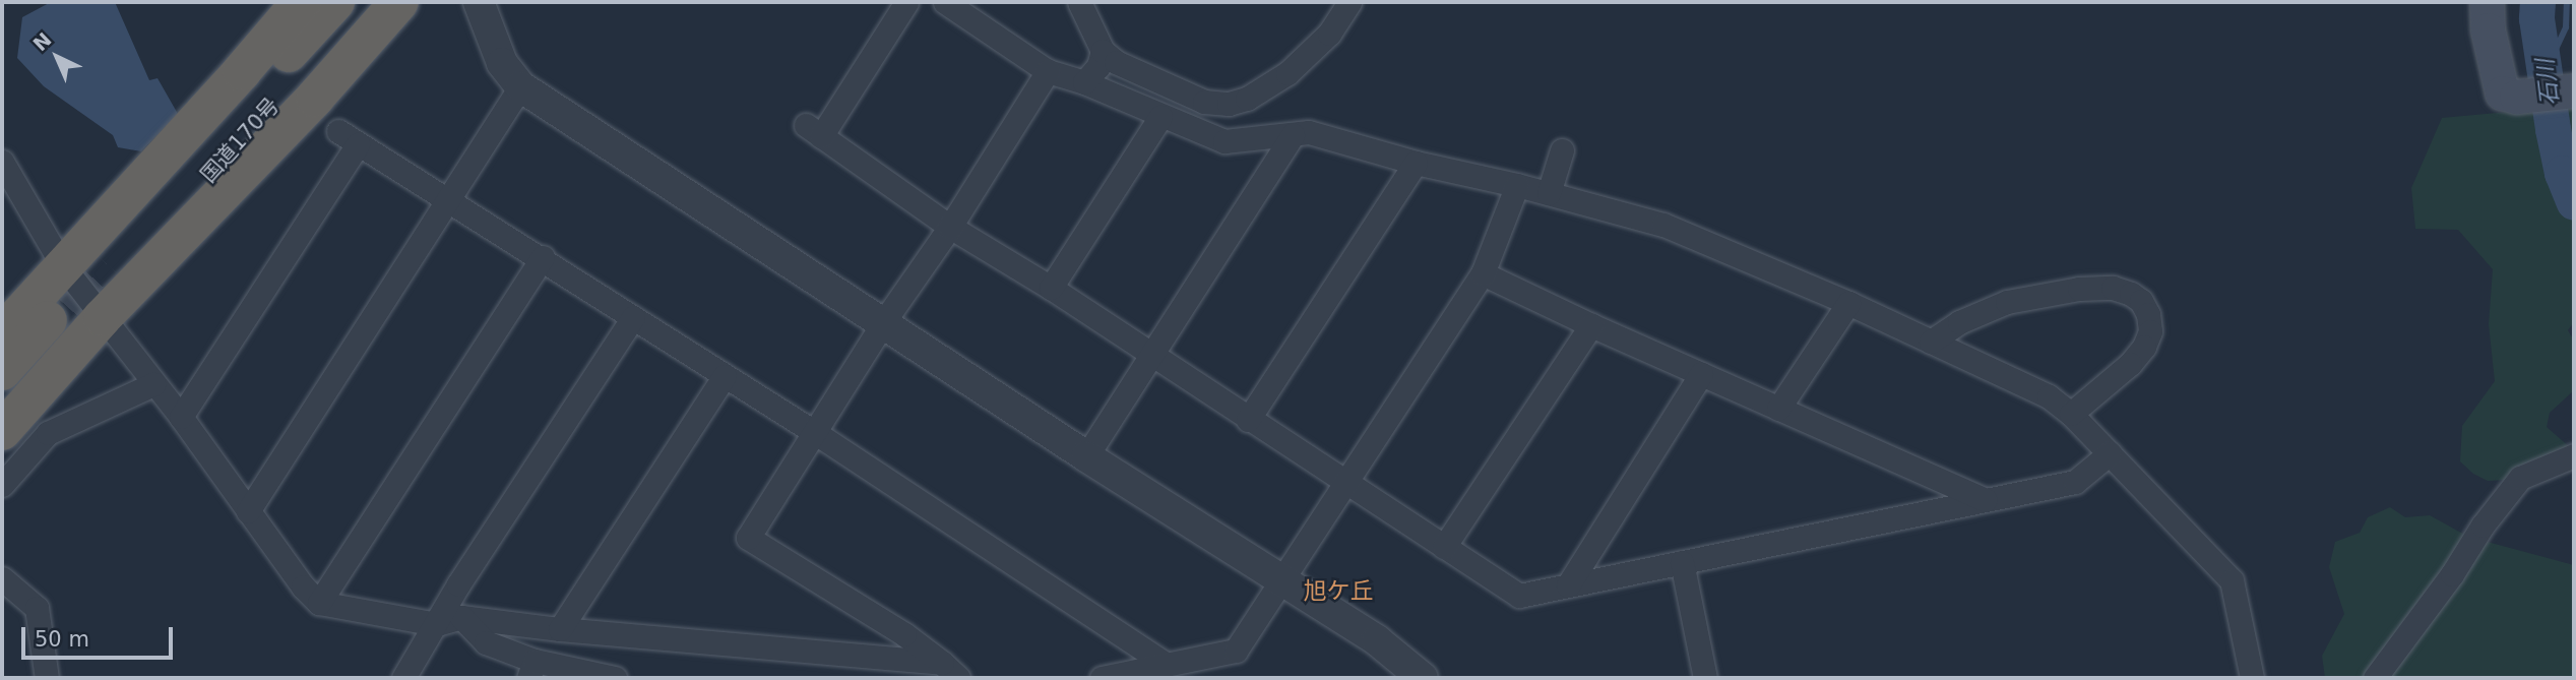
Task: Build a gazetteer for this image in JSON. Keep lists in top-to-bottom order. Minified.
{"streets":{"highway":["国道170号"]},"districts":["旭ケ丘"],"water":["石川"],"scale_bar":"50 m","north":"top left"}
